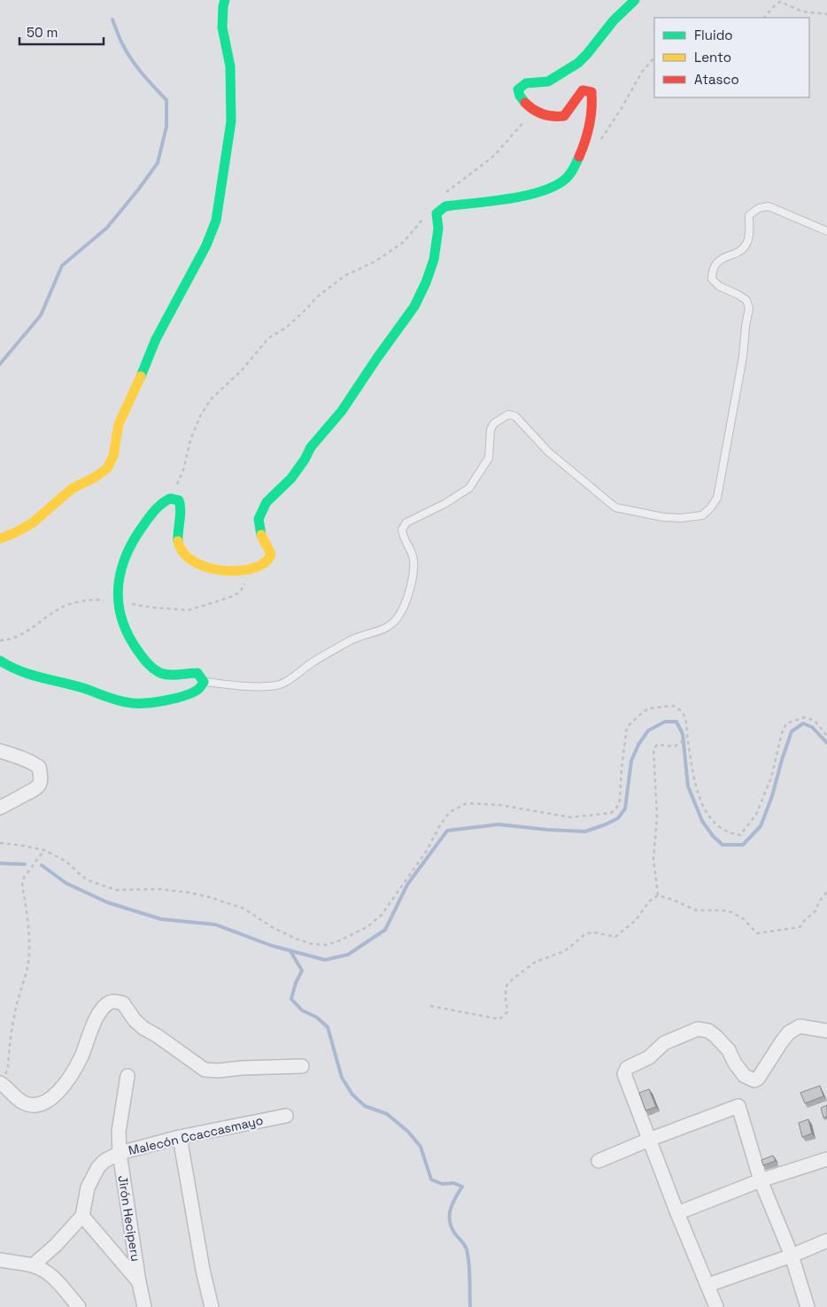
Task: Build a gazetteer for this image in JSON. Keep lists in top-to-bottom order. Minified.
{"streets":{"street":["Malecón Ccaccasmayo","Jirón Heciperu"]},"crossings":[["Malecón Ccaccasmayo","Jirón Heciperu"]],"legend":["Fluido","Lento","Atasco"],"scale_bar":"50 m"}
